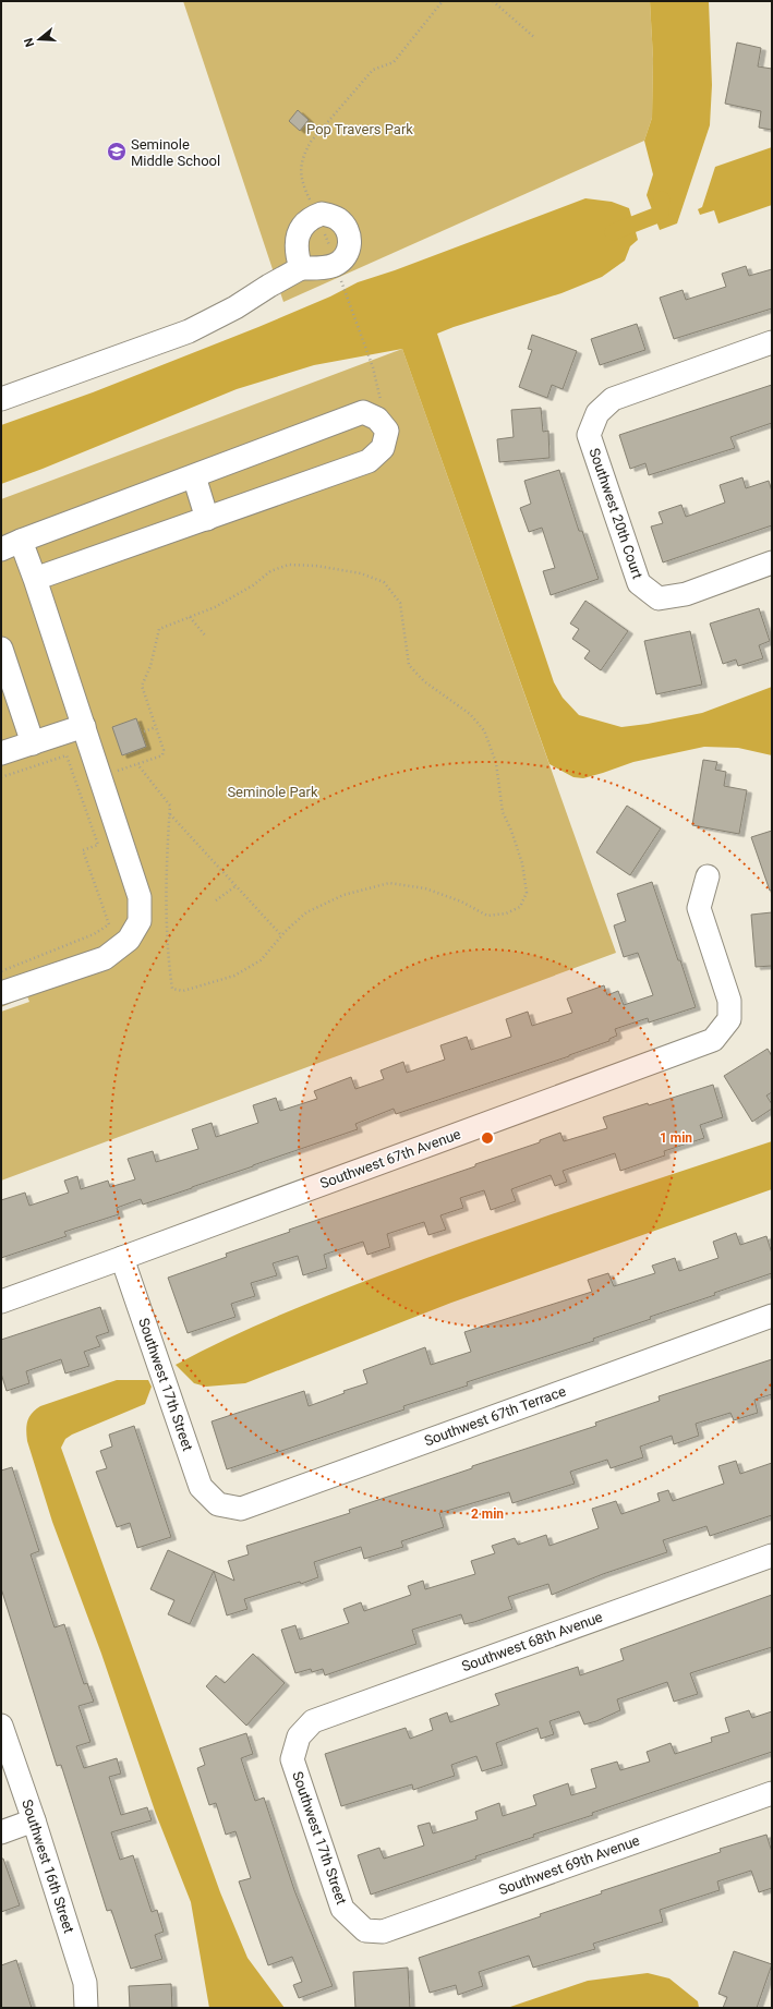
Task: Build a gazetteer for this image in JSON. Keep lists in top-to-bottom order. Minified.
{"streets":{"street":["Southwest 20th Court","Southwest 67th Avenue","Southwest 17th Street","Southwest 67th Terrace","Southwest 68th Avenue","Southwest 69th Avenue","Southwest 16th Street"]},"crossings":[["Southwest 67th Avenue","Southwest 17th Street"],["Southwest 17th Street","Southwest 67th Terrace"],["Southwest 17th Street","Southwest 68th Avenue"],["Southwest 17th Street","Southwest 69th Avenue"]],"parks":["Pop Travers Park","Seminole Park"],"places":{"school or university":["Seminole Middle School"]},"north":"left","rings":["1 min","2 min"]}
